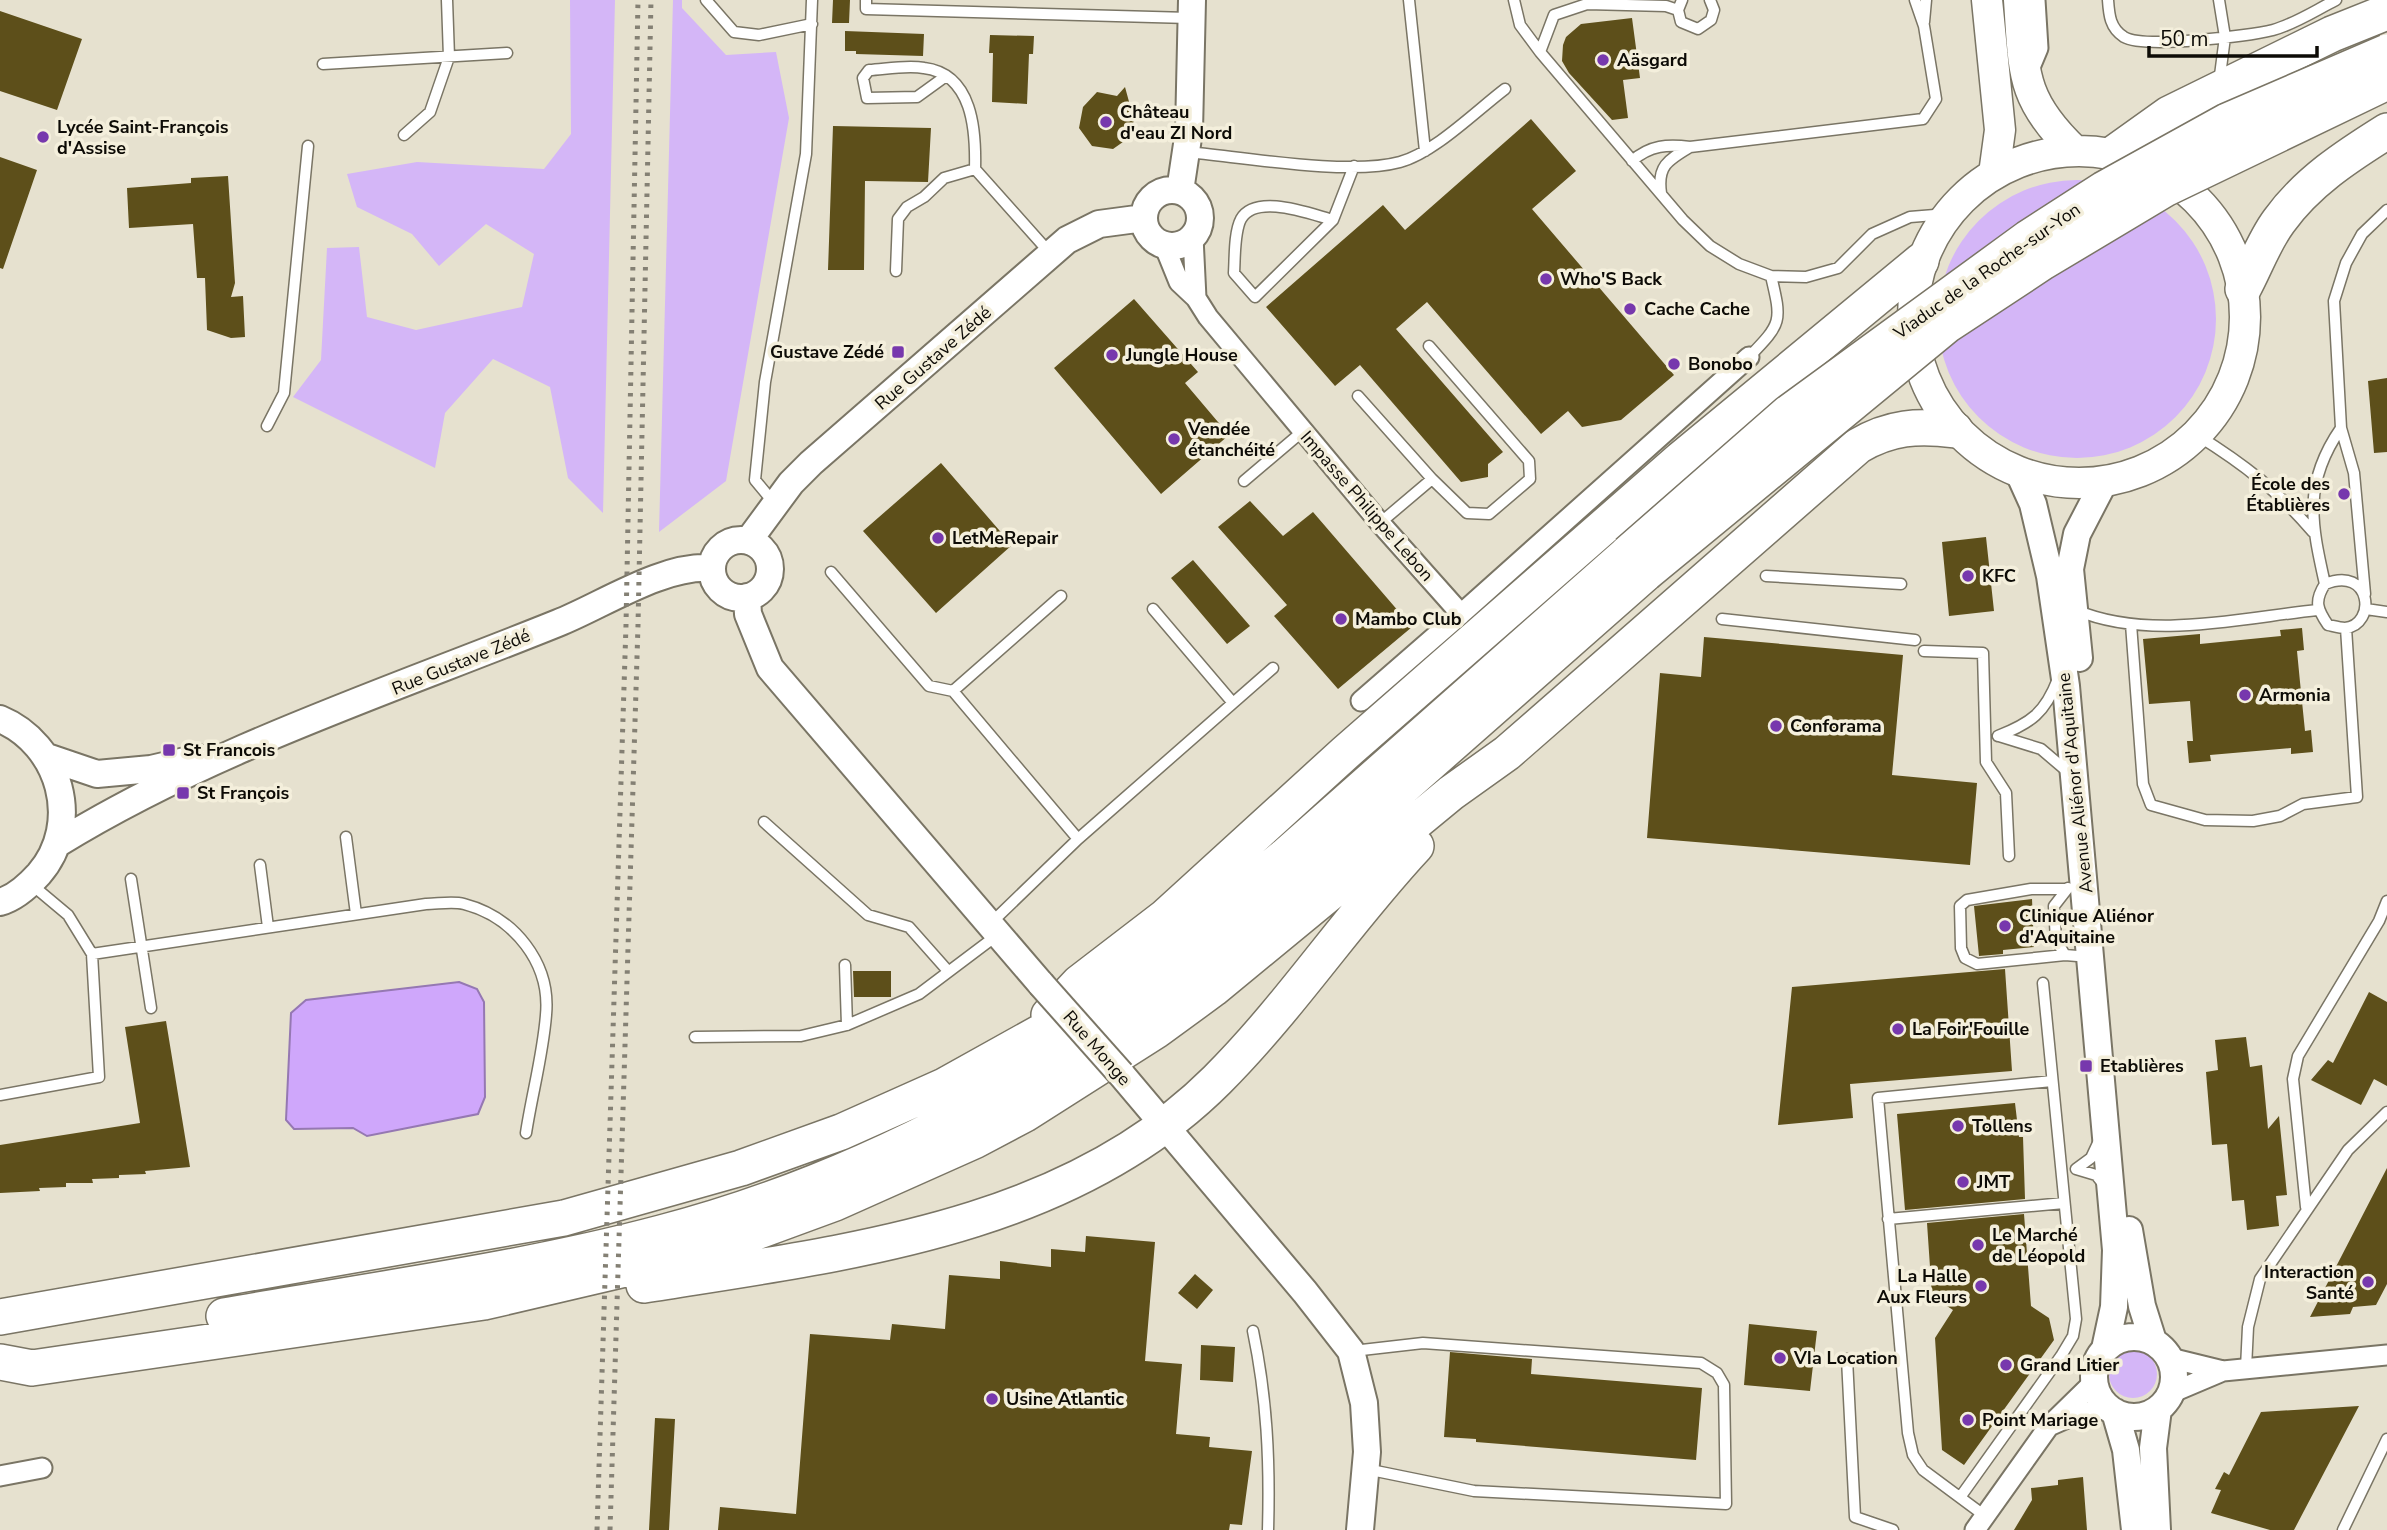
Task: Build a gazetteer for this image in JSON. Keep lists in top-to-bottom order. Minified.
{"streets":{"highway":["Viaduc de la Roche-sur-Yon"],"street":["Rue Gustave Zédé","Impasse Philippe Lebon","Avenue Aliénor d'Aquitaine","Rue Monge"]},"crossings":[["Rue Gustave Zédé","Impasse Philippe Lebon"],["Rue Gustave Zédé","Rue Monge"]],"places":{"other":["Aäsgard","Château d'eau ZI Nord","Lycée Saint-François d'Assise","Who'S Back","Cache Cache","Jungle House","Bonobo","Vendée étanchéité","École des Établières","LetMeRepair","KFC","Mambo Club","Armonia","Conforama","Clinique Aliénor d'Aquitaine","La Foir'Fouille","Tollens","JMT","Le Marché de Léopold","Interaction Santé","La Halle Aux Fleurs","VIa Location","Grand Litier","Usine Atlantic","Point Mariage"],"transit":["Gustave Zédé","St Francois","St François","Etablières"]},"scale_bar":"50 m"}
